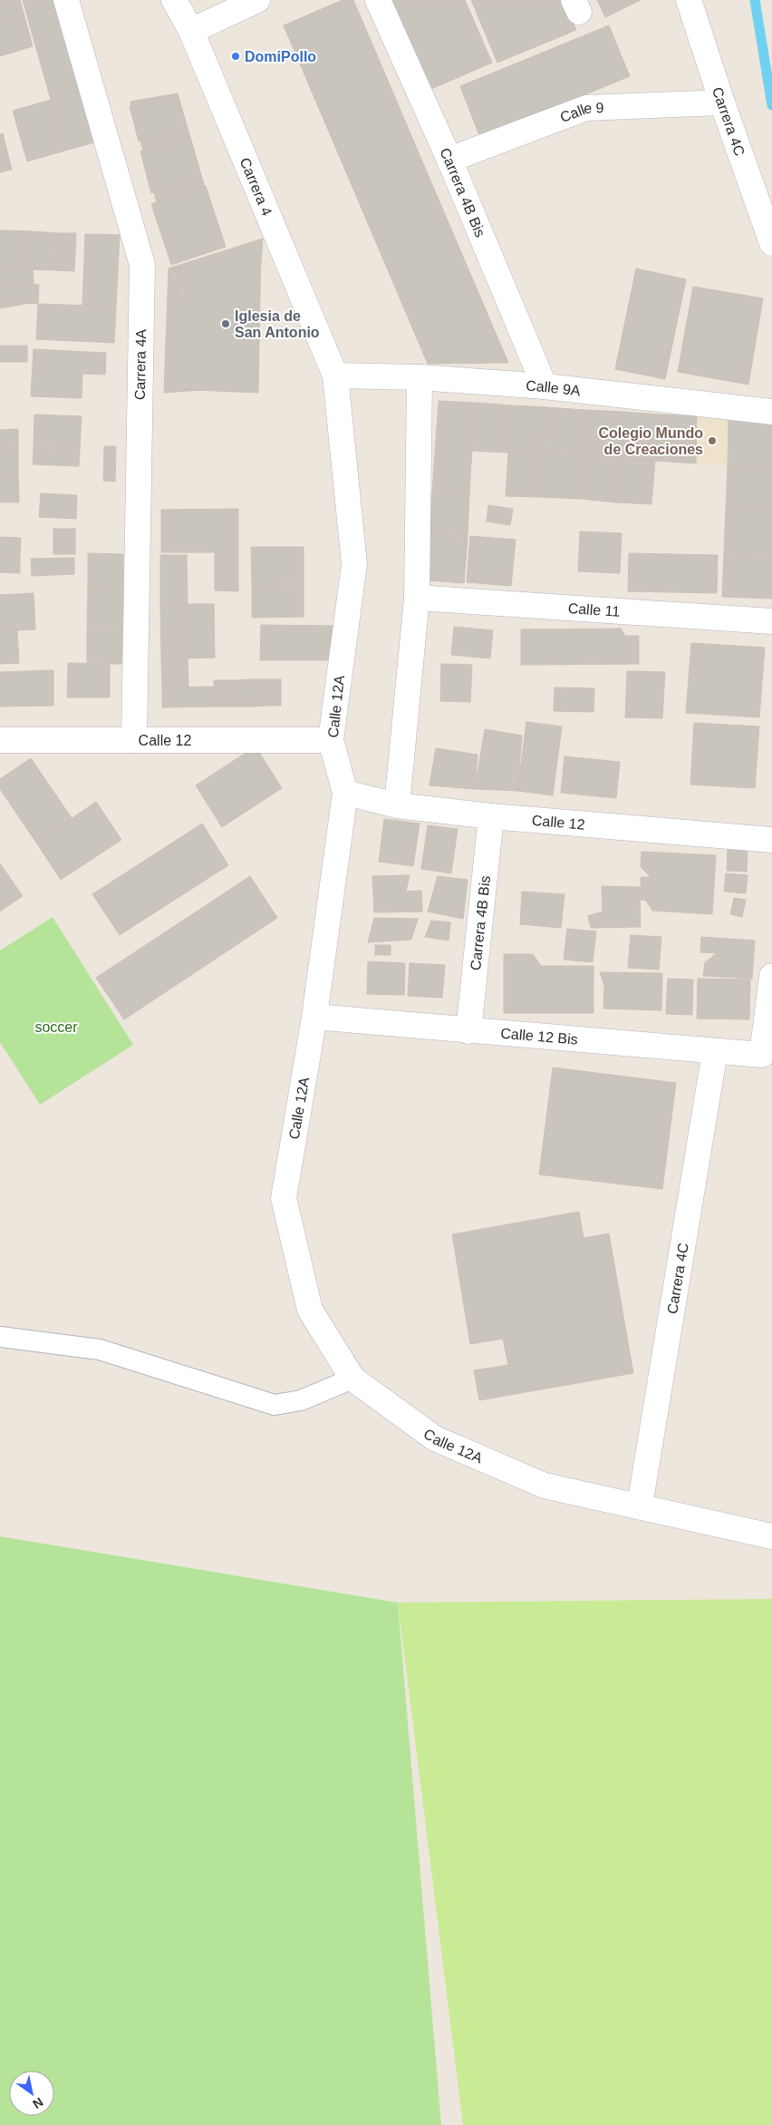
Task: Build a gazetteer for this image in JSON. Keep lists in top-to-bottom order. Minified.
{"streets":{"street":["Calle 9","Carrera 4C","Carrera 4","Carrera 4B Bis","Carrera 4A","Calle 9A","Calle 11","Calle 12A","Calle 12","Calle 12 Bis"]},"crossings":[["Calle 9","Carrera 4C"],["Calle 9","Carrera 4B Bis"],["Carrera 4C","Calle 12A"],["Carrera 4C","Calle 12 Bis"],["Carrera 4","Calle 9A"],["Carrera 4","Calle 12A"],["Carrera 4B Bis","Calle 9A"],["Carrera 4B Bis","Calle 12"],["Carrera 4B Bis","Calle 12 Bis"],["Carrera 4A","Calle 12"],["Calle 9A","Calle 12A"],["Calle 12A","Calle 12"],["Calle 12A","Calle 12 Bis"]],"parks":["soccer"],"places":["DomiPollo","Iglesia de San Antonio","Colegio Mundo de Creaciones"],"north":"bottom right"}
